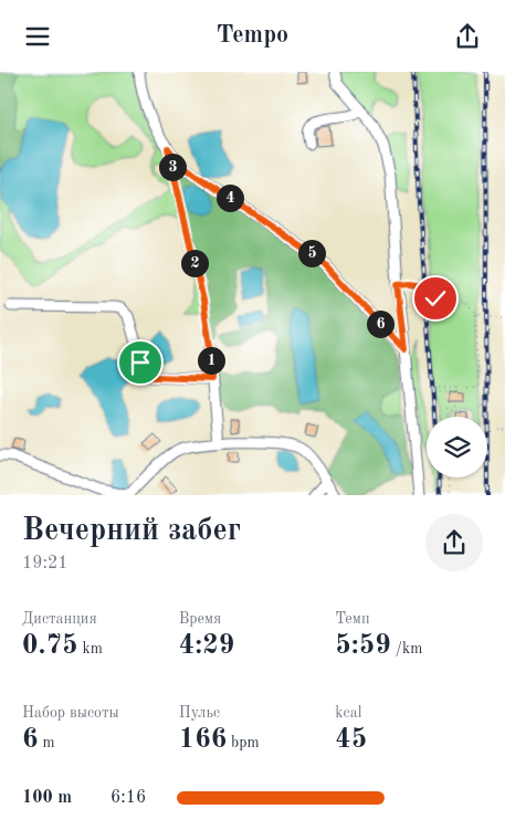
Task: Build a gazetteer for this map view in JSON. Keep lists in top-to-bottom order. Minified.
{"page":{"header":"Tempo","pins":["3","4","5","2","6","1"],"heading":["Вечерний забег","19:21"],"stats":[["Дистанция","0.75 km"],["Время","4:29"],["Темп","5:59 /km"],["Набор высоты","6 m"],["Пульс","166 bpm"],["kcal","45"]],"list":[{"name":"100 m","note":"6:16"}]}}
